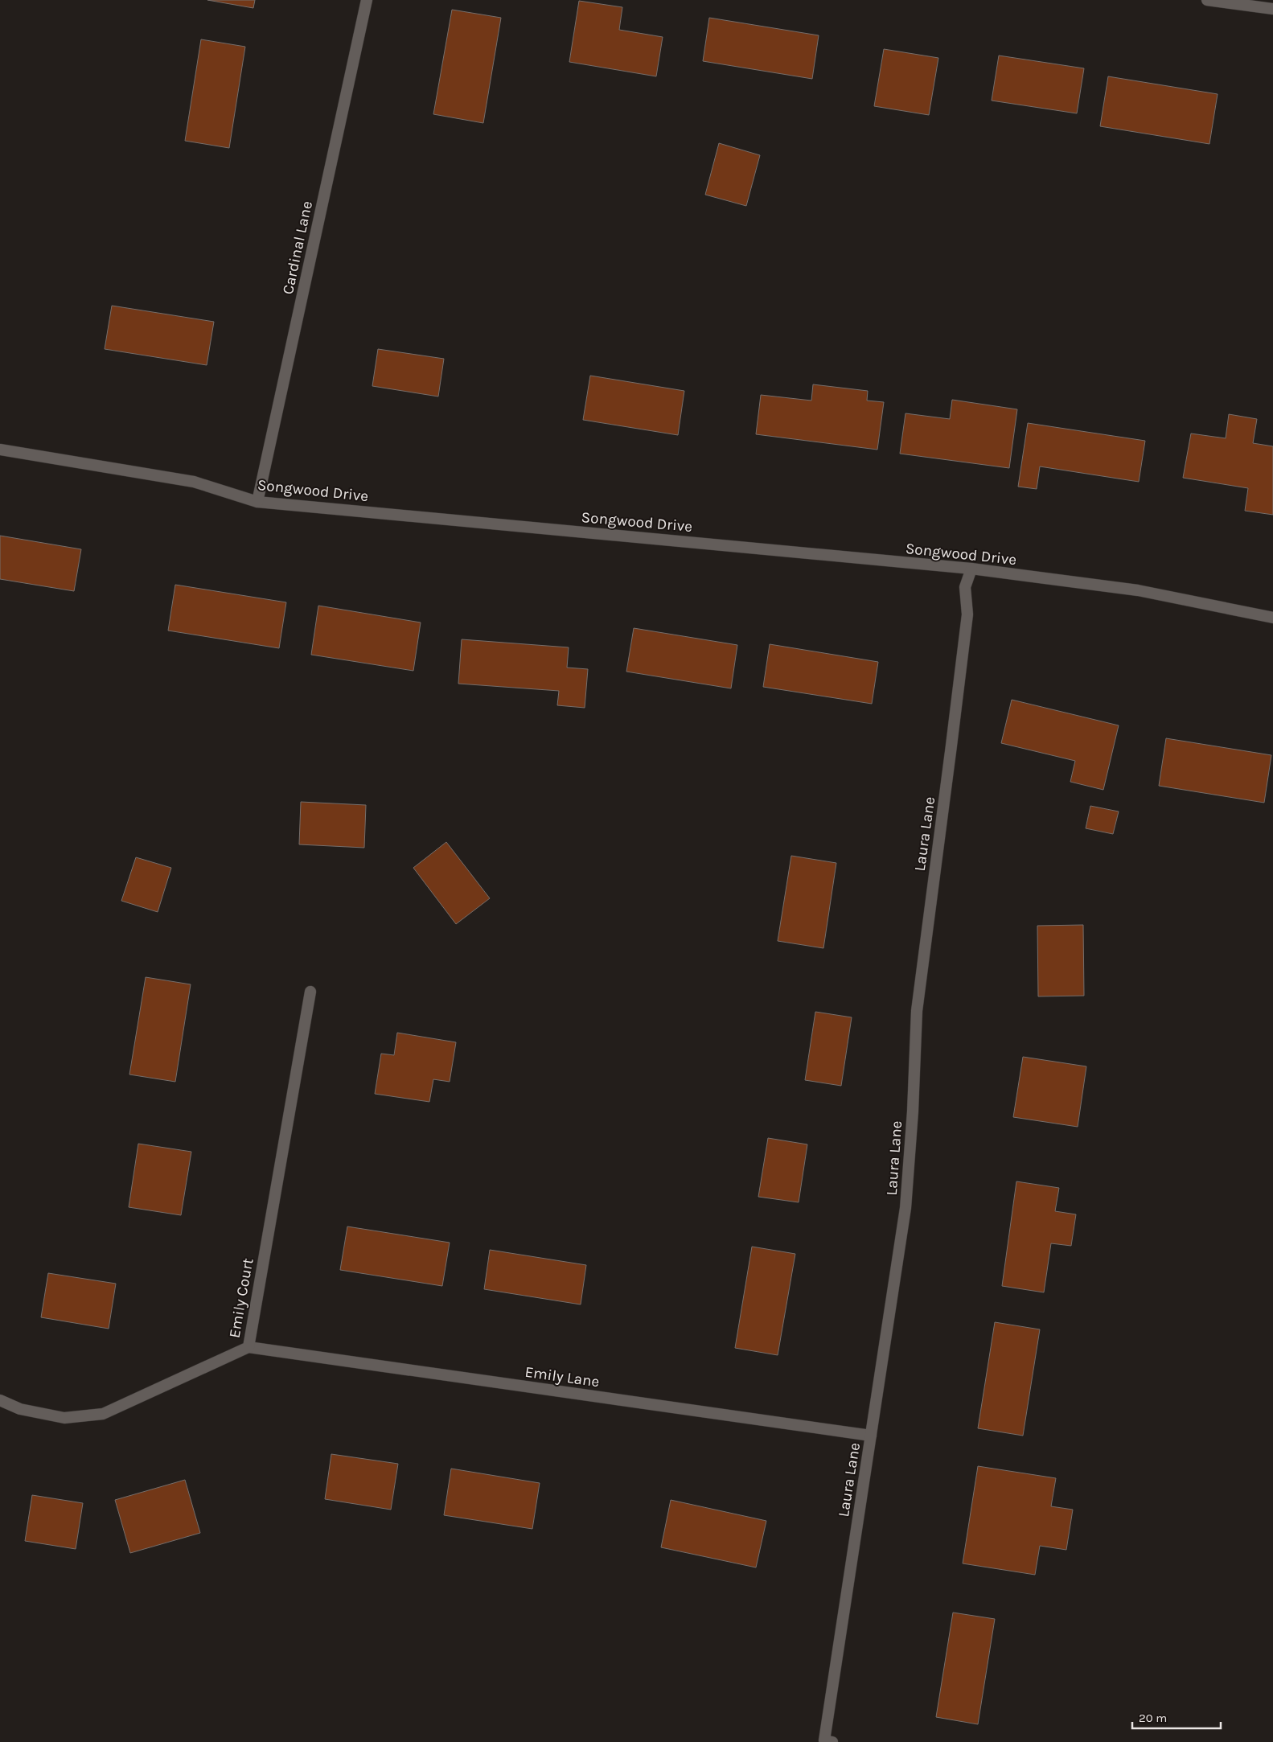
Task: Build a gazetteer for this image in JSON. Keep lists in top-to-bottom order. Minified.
{"streets":{"street":["Cardinal Lane","Songwood Drive","Laura Lane","Emily Court","Emily Lane"]},"crossings":[["Cardinal Lane","Songwood Drive"],["Songwood Drive","Laura Lane"],["Laura Lane","Emily Lane"],["Emily Court","Emily Lane"]],"scale_bar":"20 m"}
